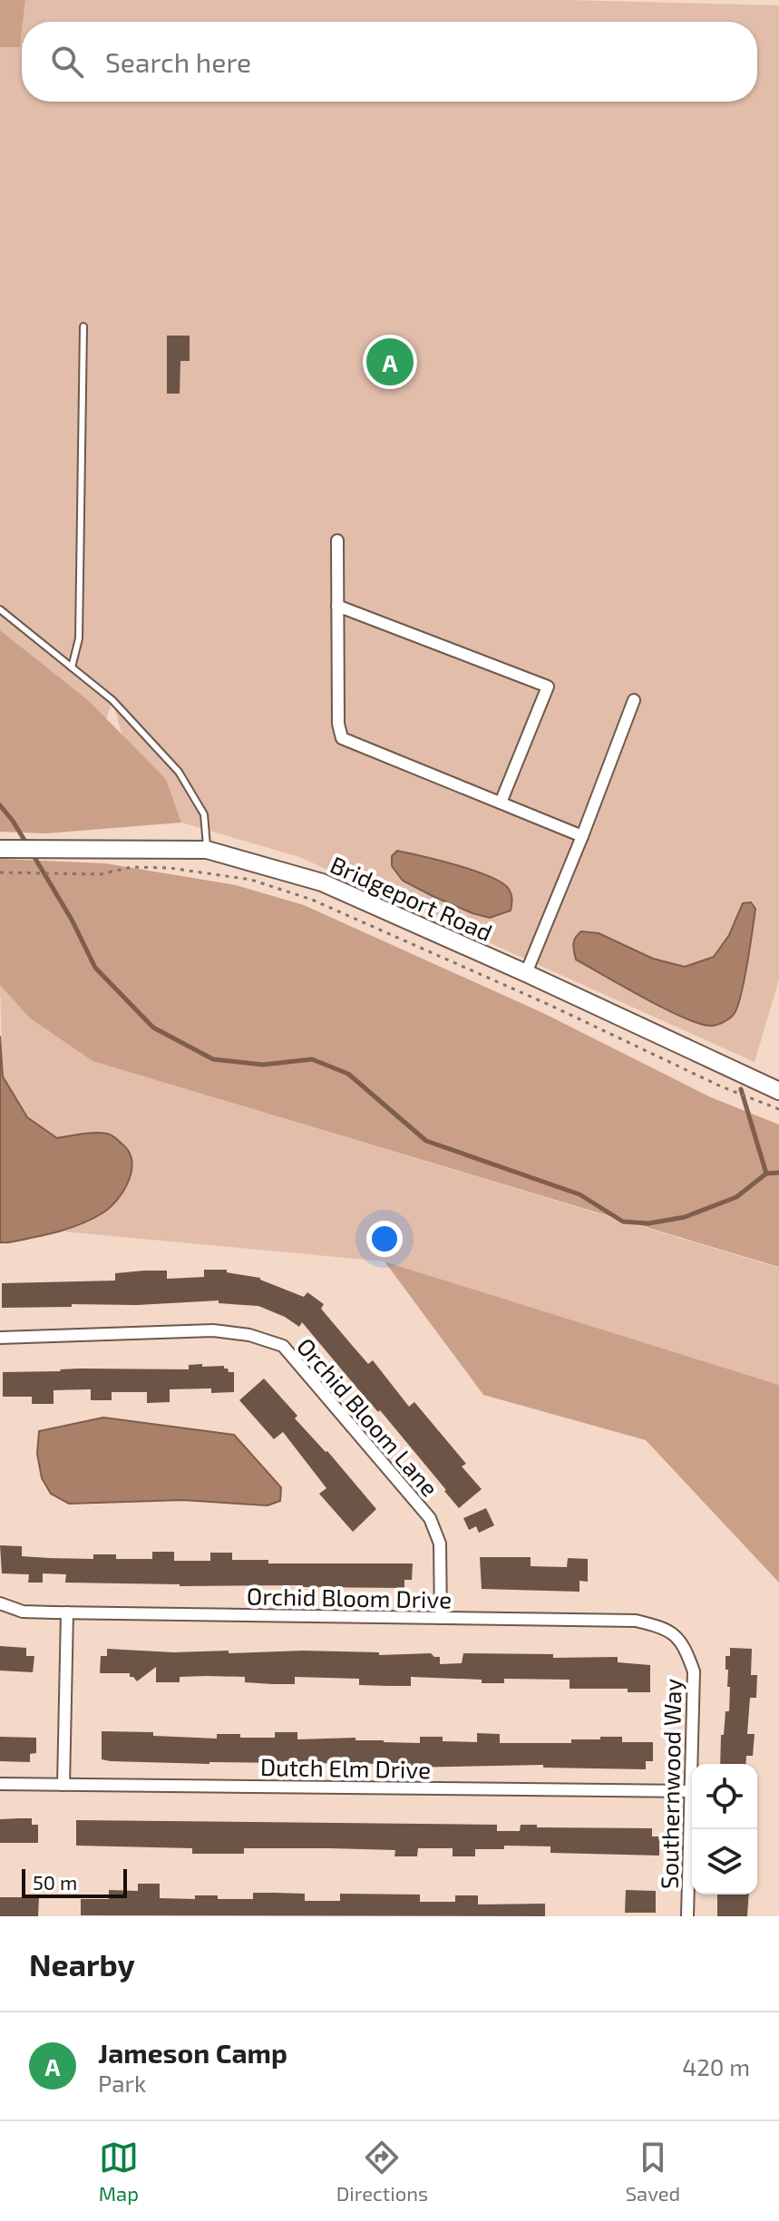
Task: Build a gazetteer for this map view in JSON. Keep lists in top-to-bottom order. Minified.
{"streets":{"street":["Bridgeport Road","Orchid Bloom Lane","Orchid Bloom Drive","Dutch Elm Drive","Southernwood Way"]},"crossings":[["Orchid Bloom Lane","Orchid Bloom Drive"],["Orchid Bloom Drive","Southernwood Way"],["Dutch Elm Drive","Southernwood Way"]],"scale_bar":"50 m","page":{"search":"Search here","pins":"A","scale":"50 m","heading":"Nearby","list":[{"mark":"A","name":"Jameson Camp","note":"Park","value":"420 m"}],"nav":["Map","Directions","Saved"]}}
